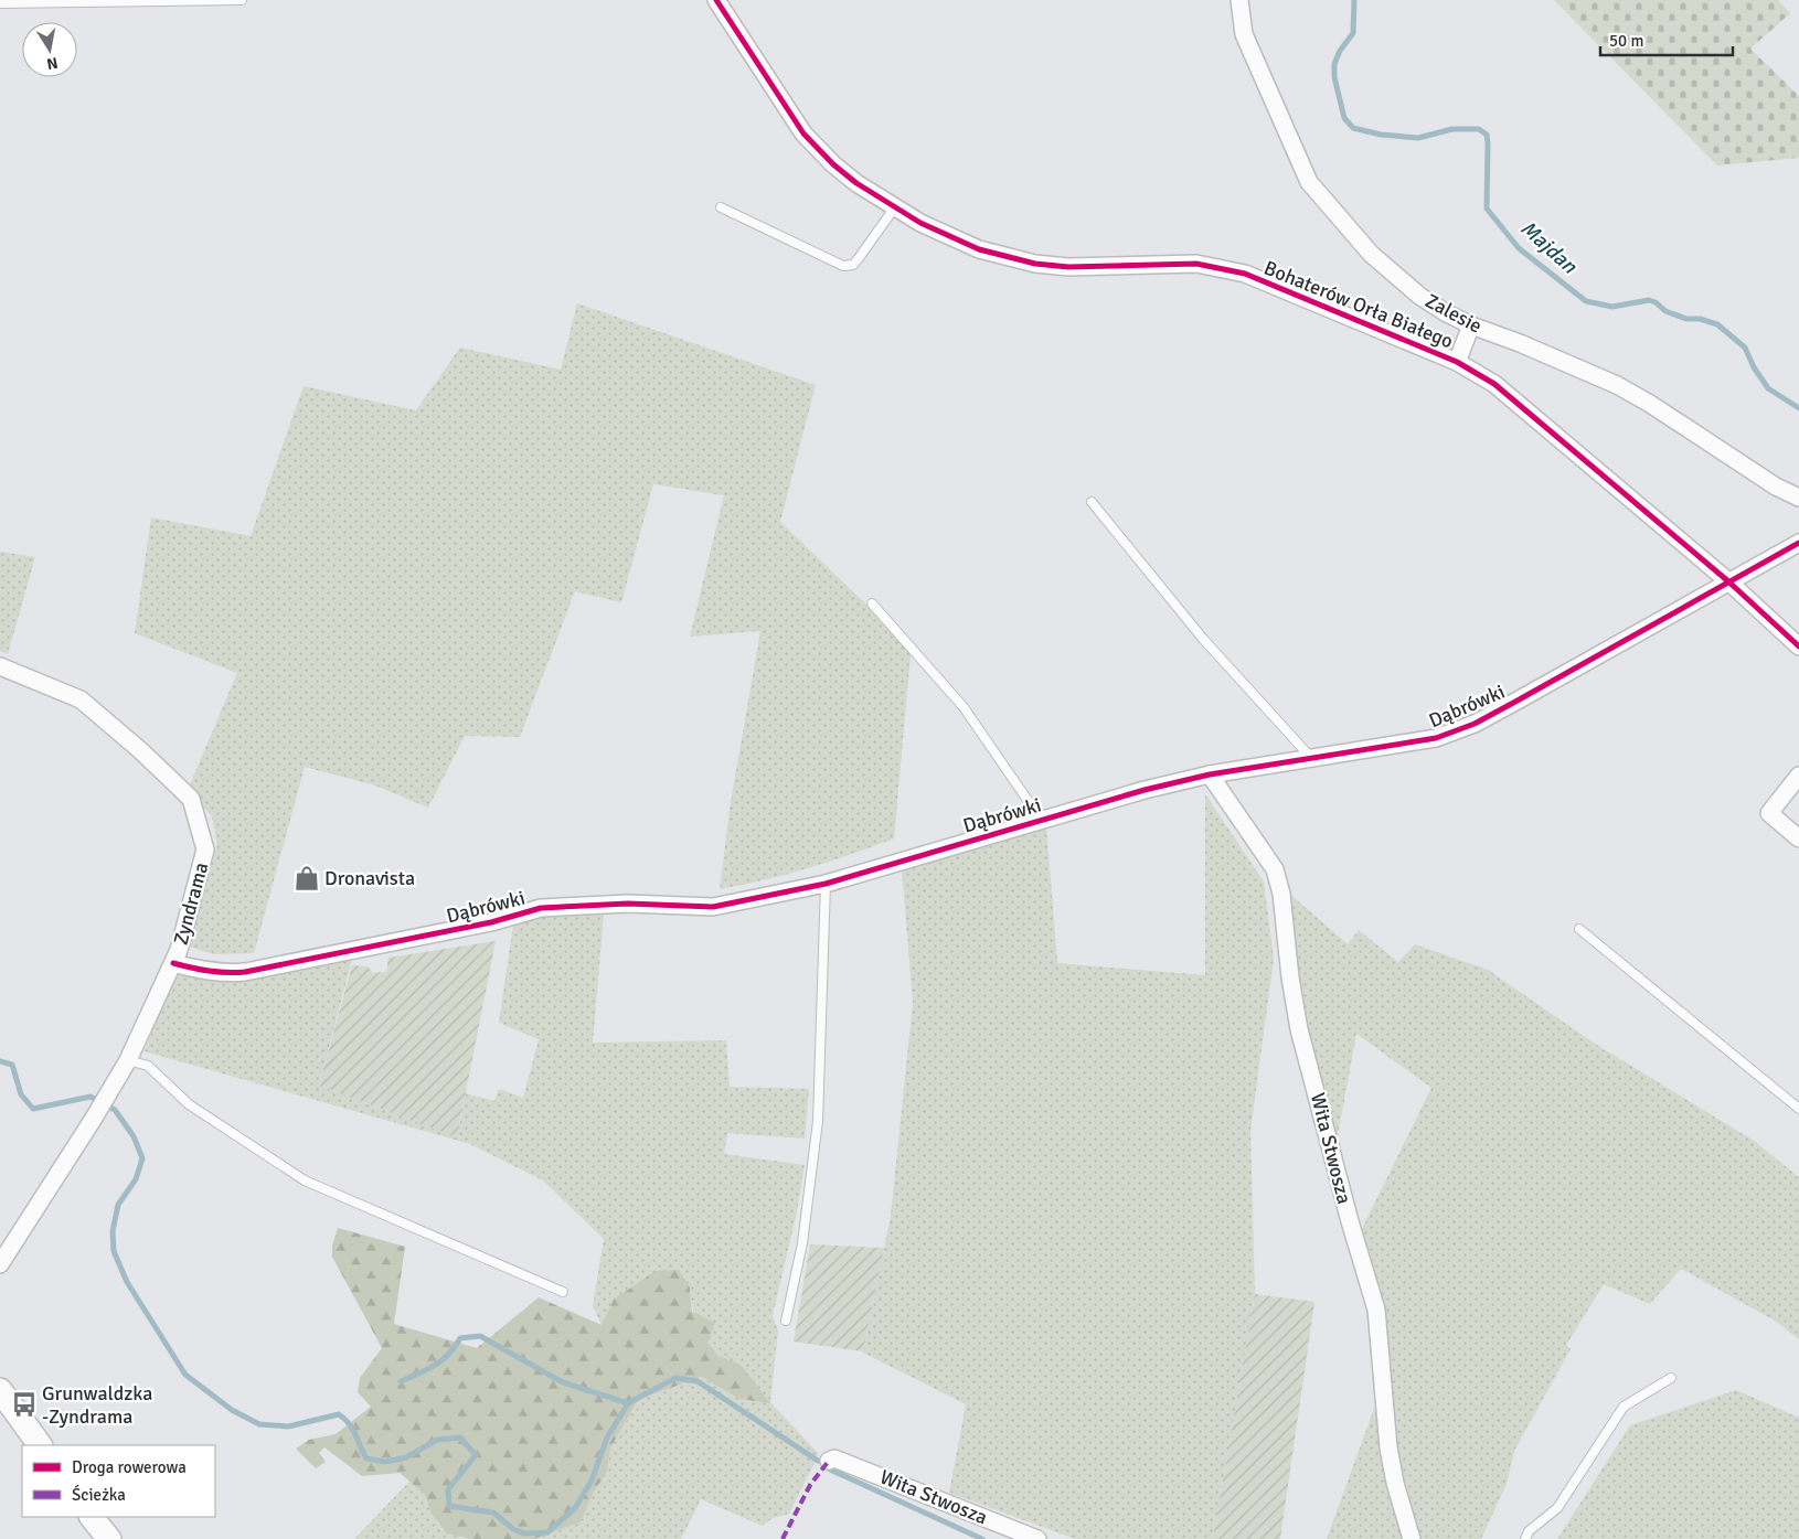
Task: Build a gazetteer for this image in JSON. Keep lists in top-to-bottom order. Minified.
{"streets":{"street":["Bohaterów Orła Białego","Zalesie","Dąbrówki","Zyndrama","Wita Stwosza"]},"crossings":[["Bohaterów Orła Białego","Dąbrówki"],["Dąbrówki","Zyndrama"],["Dąbrówki","Wita Stwosza"]],"water":["Majdan"],"places":{"shop":["Dronavista"],"bus stop":["Grunwaldzka -Zyndrama"]},"legend":["Droga rowerowa","Ścieżka"],"scale_bar":"50 m","north":"bottom"}
